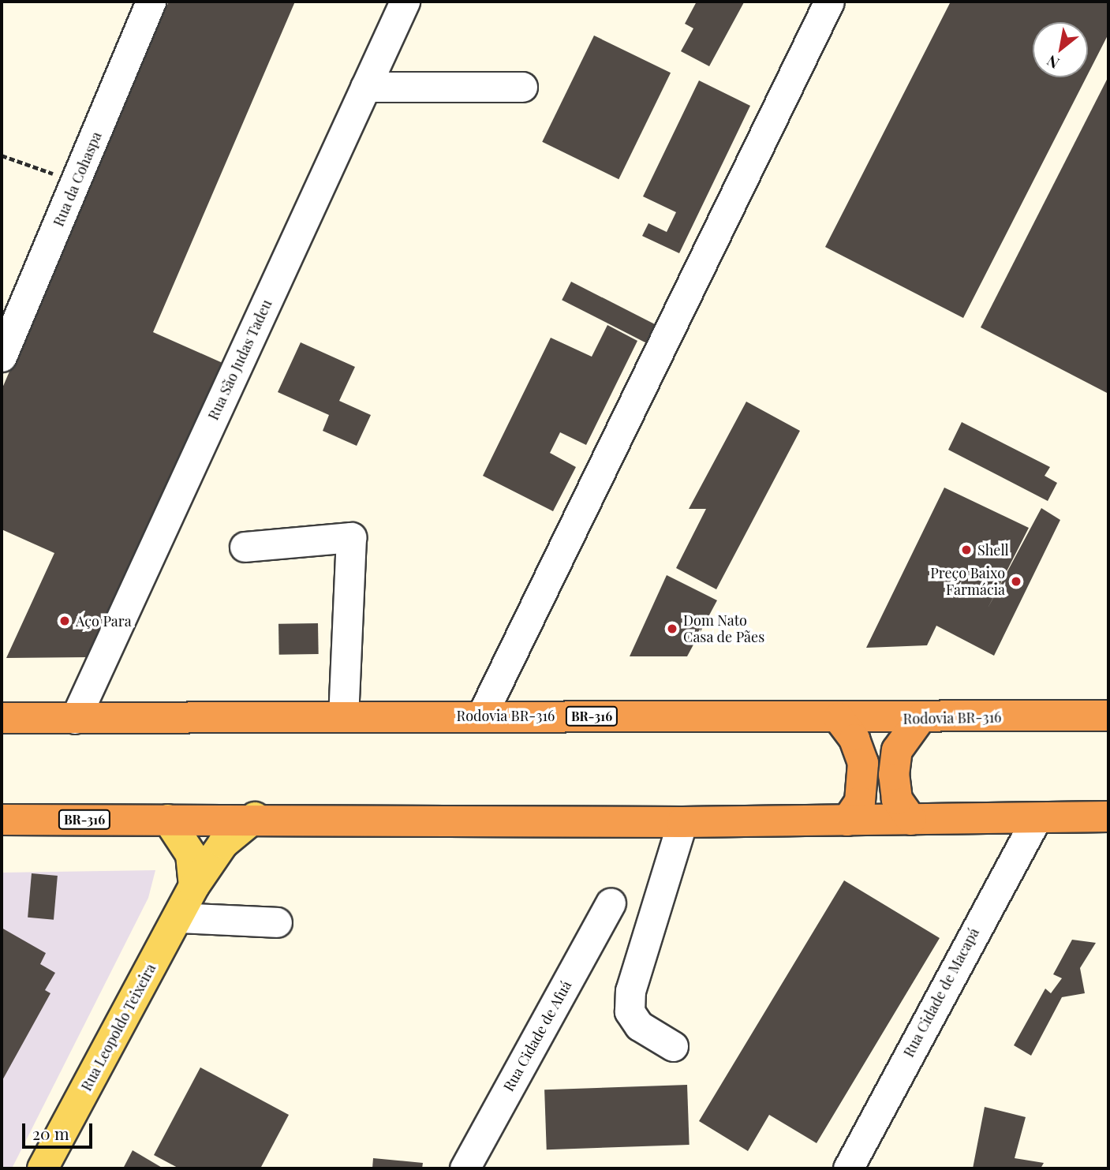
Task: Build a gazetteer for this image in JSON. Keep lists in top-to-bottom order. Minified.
{"streets":{"highway":["Rodovia BR-316","BR-316"],"main road":["Rua Leopoldo Teixeira"],"street":["Rua da Cohaspa","Rua São Judas Tadeu","Rua Cidade de Macapá","Rua Cidade de Afuá"]},"crossings":[["Rua São Judas Tadeu","Rodovia BR-316"],["BR-316","Rua Cidade de Macapá"],["BR-316","Rua Leopoldo Teixeira"]],"places":["Shell","Preço Baixo Farmácia","Aço Para","Dom Nato Casa de Pães"],"scale_bar":"20 m","north":"bottom left"}
